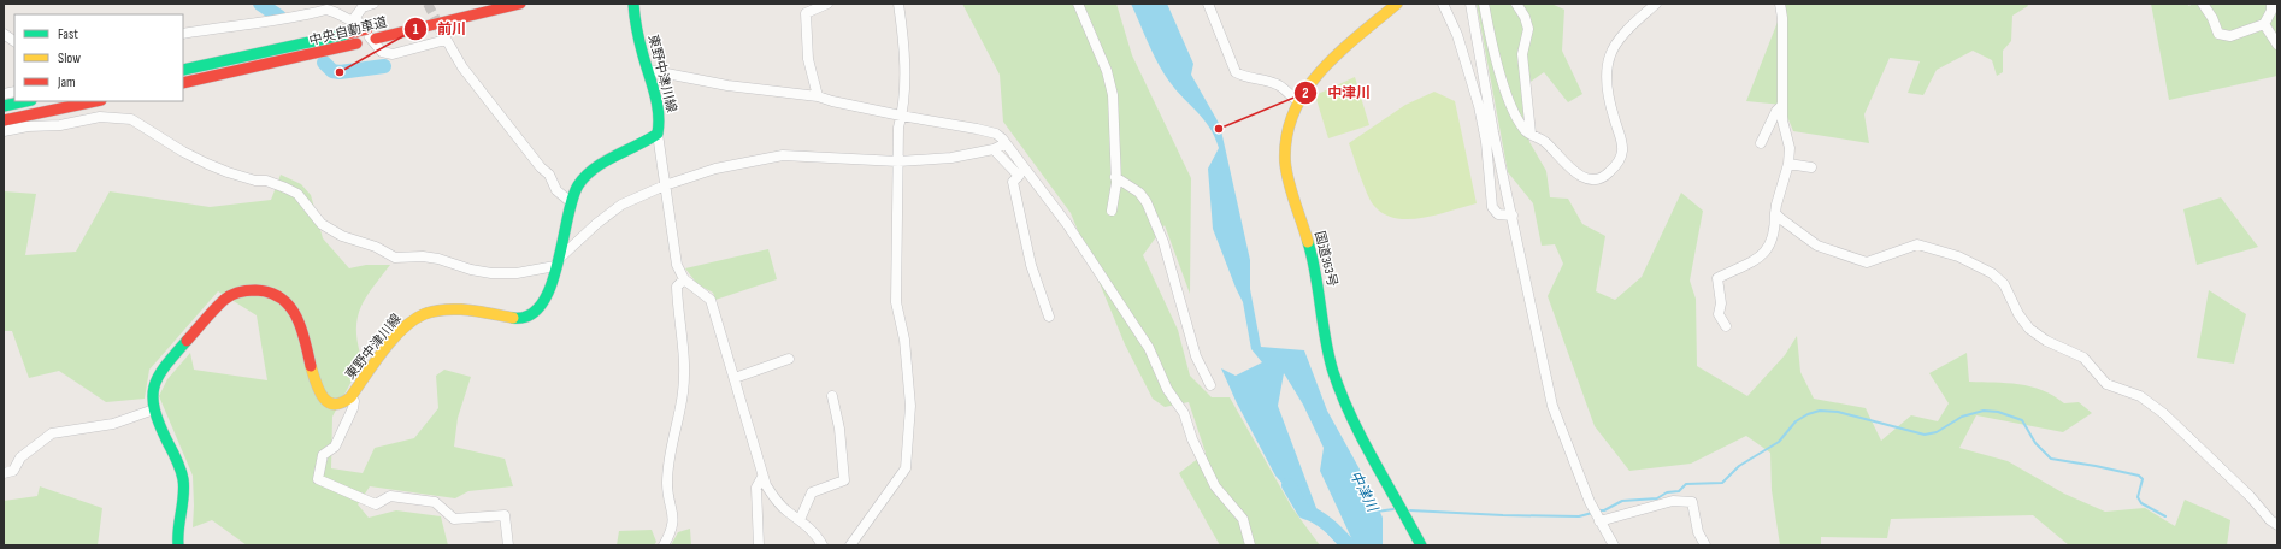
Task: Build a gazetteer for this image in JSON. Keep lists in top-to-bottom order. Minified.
{"streets":{"main road":["中央自動車道","東野中津川線","国道363号"]},"water":["中津川"],"places":["前川","中津川"],"legend":["Fast","Slow","Jam"]}
